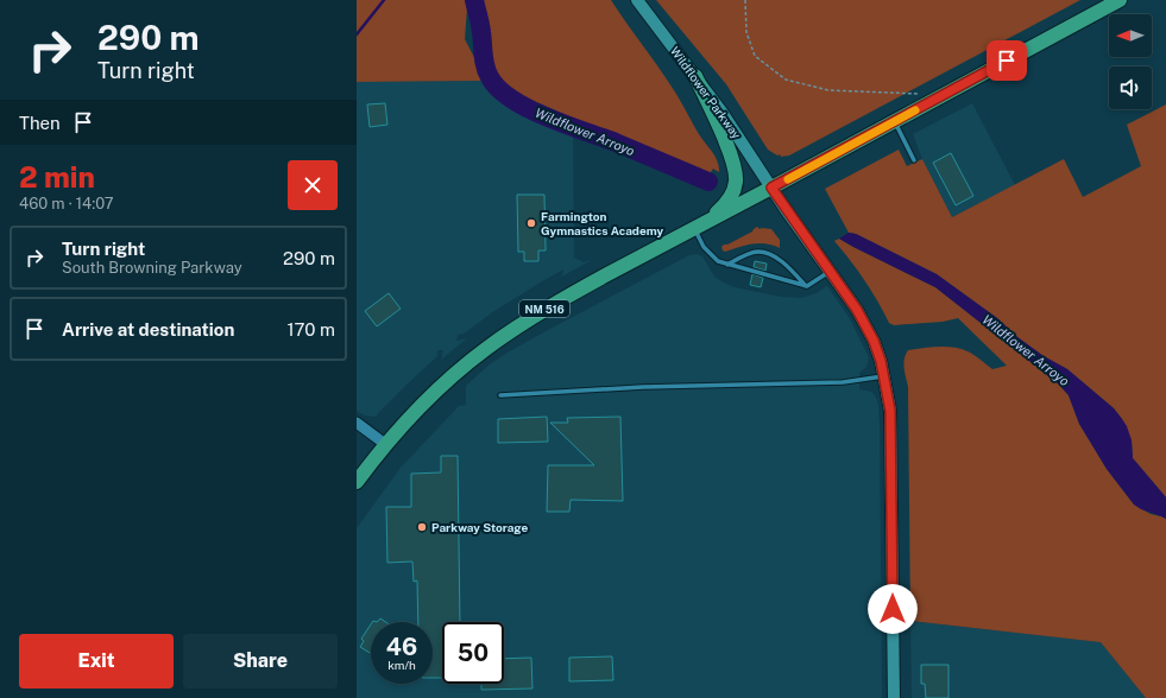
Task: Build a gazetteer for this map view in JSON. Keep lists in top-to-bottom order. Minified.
{"streets":{"highway":["NM 516"],"main road":["Wildflower Parkway"]},"crossings":[["Wildflower Parkway","NM 516"]],"water":["Wildflower Arroyo"],"places":["Farmington Gymnastics Academy","Parkway Storage"],"north":"left","page":{"turn":["290 m","Turn right"],"then":"Then","heading":["2 min","460 m · 14:07"],"list":[{"name":"Turn right","note":"South Browning Parkway","value":"290 m"},{"name":"Arrive at destination","value":"170 m"}],"speed":"46 km/h","limit":"50","buttons":["Exit","Share"]}}
